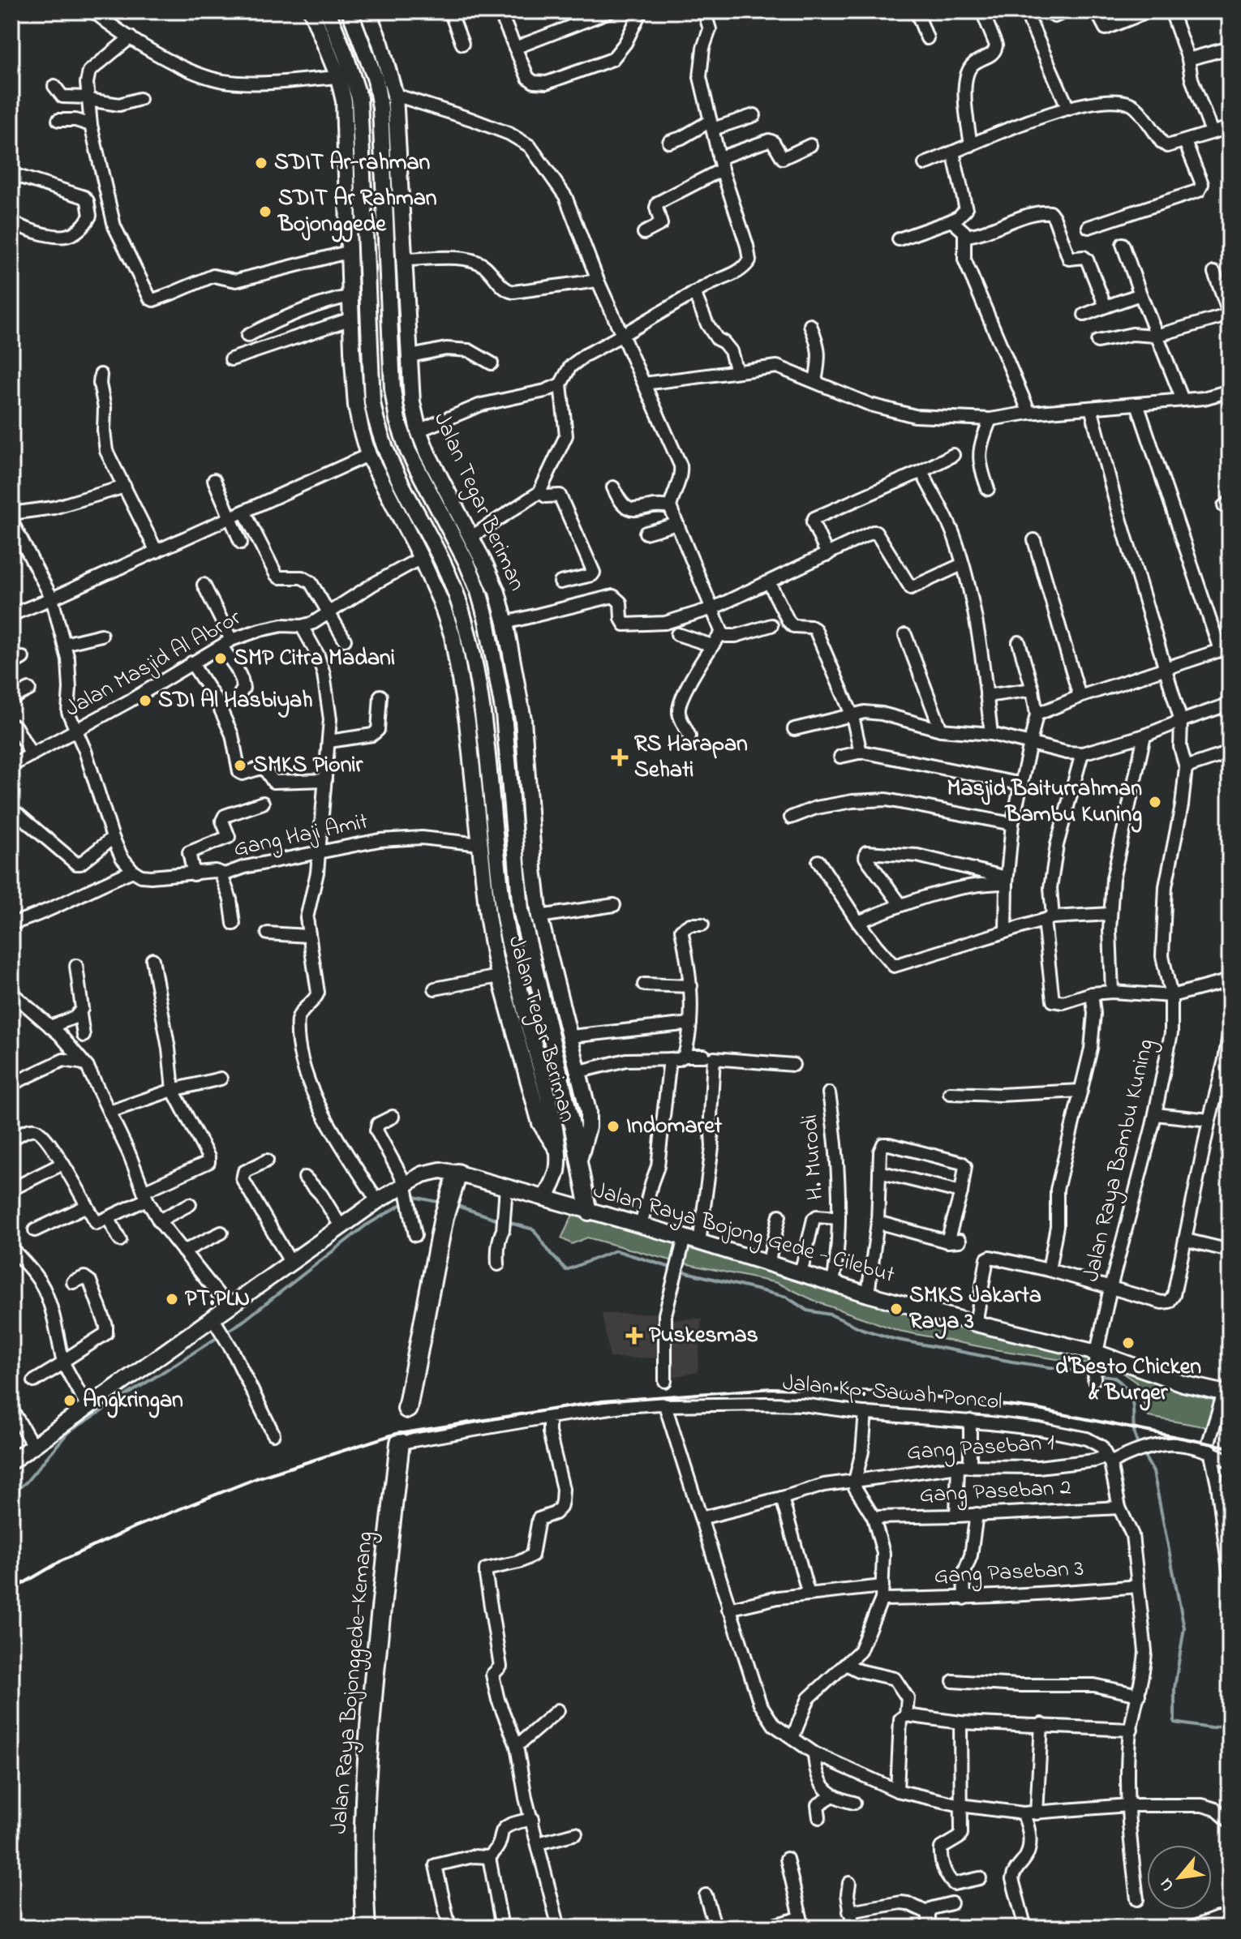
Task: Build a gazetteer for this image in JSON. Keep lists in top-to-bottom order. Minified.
{"streets":{"highway":["Jalan Raya Bojonggede—Kemang"],"main road":["Jalan Tegar Beriman","Jalan Raya Bojong Gede - Cilebut"],"street":["Jalan Masjid Al Abror","Gang Haji Amit","H. Murodi","Jalan Raya Bambu Kuning","Jalan Kp. Sawah Poncol","Gang Paseban 1","Gang Paseban 2","Gang Paseban 3"]},"crossings":[["Jalan Tegar Beriman","Jalan Masjid Al Abror"],["Jalan Tegar Beriman","Gang Haji Amit"],["Jalan Tegar Beriman","Jalan Raya Bojong Gede - Cilebut"],["H. Murodi","Jalan Raya Bojong Gede - Cilebut"],["Jalan Raya Bambu Kuning","Jalan Raya Bojong Gede - Cilebut"],["Jalan Kp. Sawah Poncol","Gang Paseban 1"],["Jalan Kp. Sawah Poncol","Jalan Raya Bojonggede—Kemang"]],"places":{"other":["SDIT Ar-rahman","SDIT Ar Rahman Bojonggede","SMP Citra Madani","SDI Al Hasbiyah","SMKS Pionir","Masjid Baiturrahman Bambu Kuning","Indomaret","PT.PLN","SMKS Jakarta Raya 3","d'Besto Chicken & Burger","Angkringan"],"health":["RS Harapan Sehati","Puskesmas"]},"north":"bottom left"}
